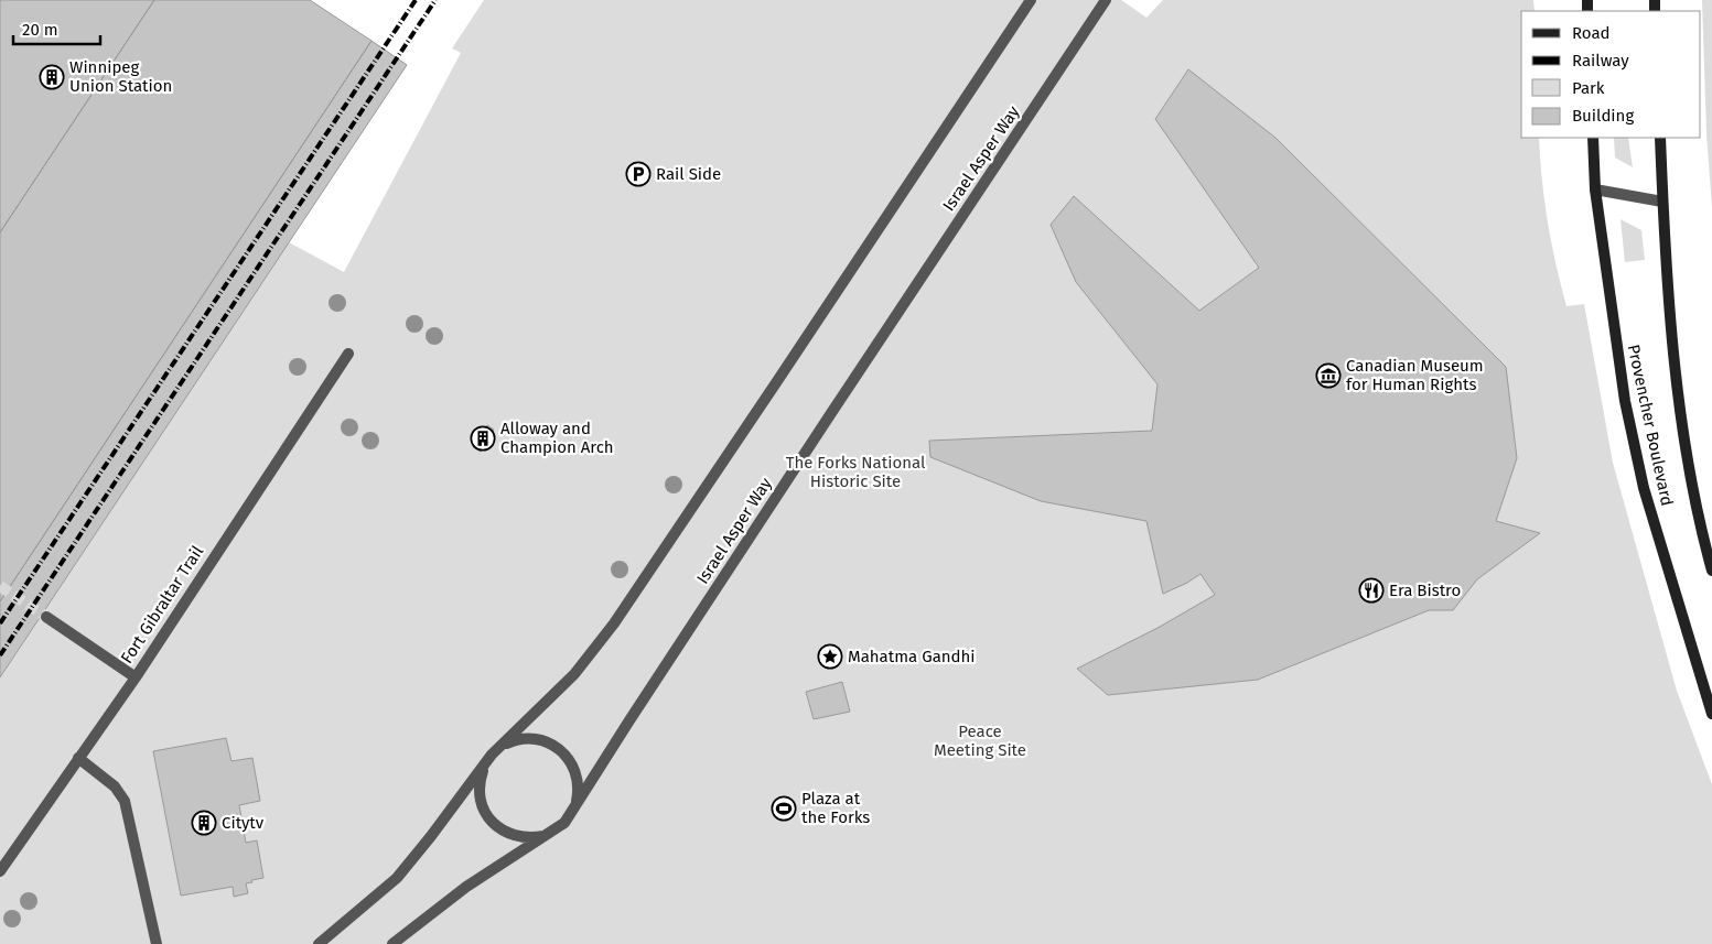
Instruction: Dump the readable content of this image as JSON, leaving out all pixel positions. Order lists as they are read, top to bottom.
{
  "streets": {
    "main road": ["Provencher Boulevard"],
    "street": ["Israel Asper Way", "Fort Gibraltar Trail"]
  },
  "parks": ["The Forks National Historic Site", "Peace Meeting Site"],
  "places": {
    "building": ["Winnipeg Union Station", "Alloway and Champion Arch", "Citytv"],
    "parking": ["Rail Side"],
    "museum": ["Canadian Museum for Human Rights"],
    "restaurant": ["Era Bistro"],
    "place": ["Mahatma Gandhi"],
    "sports": ["Plaza at the Forks"]
  },
  "legend": [
    "Road",
    "Railway",
    "Park",
    "Building"
  ],
  "scale_bar": "20 m"
}
